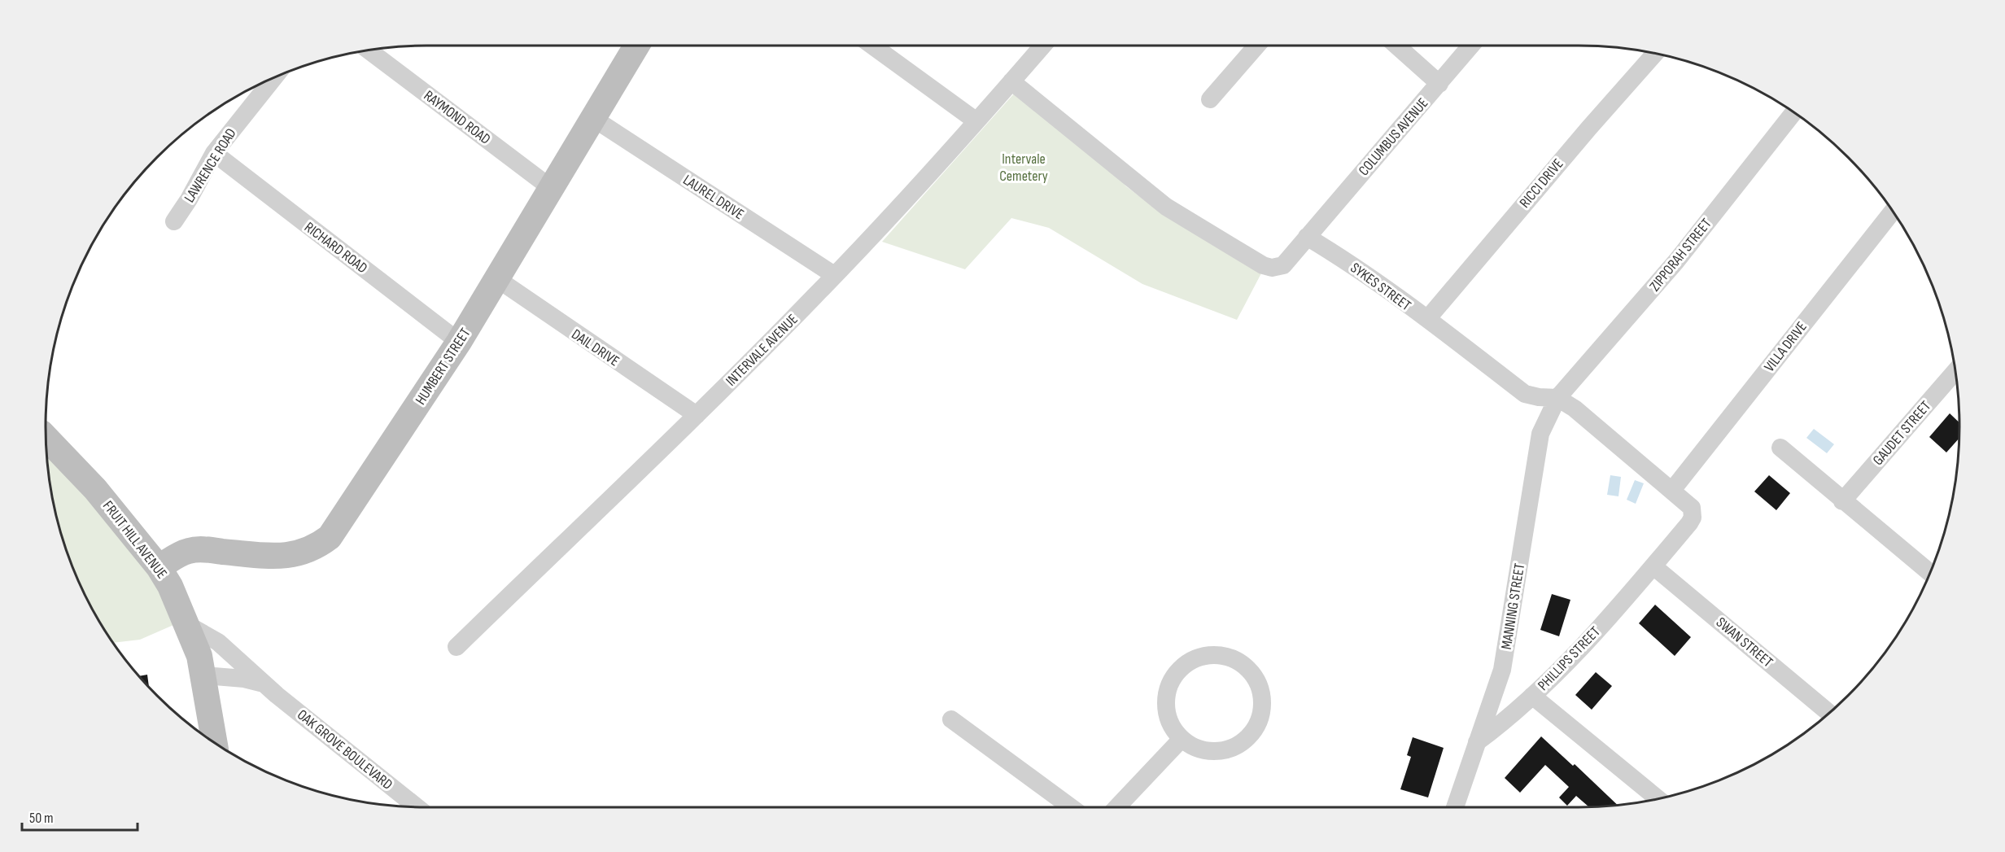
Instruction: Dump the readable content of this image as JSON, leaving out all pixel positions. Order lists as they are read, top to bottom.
{
  "streets": {
    "street": [
      "RAYMOND ROAD",
      "COLUMBUS AVENUE",
      "LAWRENCE ROAD",
      "RICCI DRIVE",
      "LAUREL DRIVE",
      "RICHARD ROAD",
      "ZIPPORAH STREET",
      "SYKES STREET",
      "VILLA DRIVE",
      "DAIL DRIVE",
      "INTERVALE AVENUE",
      "HUMBERT STREET",
      "GAUDET STREET",
      "FRUIT HILL AVENUE",
      "MANNING STREET",
      "SWAN STREET",
      "PHILLIPS STREET",
      "OAK GROVE BOULEVARD"
    ]
  },
  "crossings": [
    ["RAYMOND ROAD", "HUMBERT STREET"],
    ["COLUMBUS AVENUE", "SYKES STREET"],
    ["LAWRENCE ROAD", "RICHARD ROAD"],
    ["RICCI DRIVE", "SYKES STREET"],
    ["LAUREL DRIVE", "INTERVALE AVENUE"],
    ["LAUREL DRIVE", "HUMBERT STREET"],
    ["RICHARD ROAD", "HUMBERT STREET"],
    ["ZIPPORAH STREET", "SYKES STREET"],
    ["ZIPPORAH STREET", "MANNING STREET"],
    ["SYKES STREET", "VILLA DRIVE"],
    ["SYKES STREET", "MANNING STREET"],
    ["SYKES STREET", "SWAN STREET"],
    ["SYKES STREET", "PHILLIPS STREET"],
    ["DAIL DRIVE", "INTERVALE AVENUE"],
    ["DAIL DRIVE", "HUMBERT STREET"],
    ["HUMBERT STREET", "FRUIT HILL AVENUE"],
    ["FRUIT HILL AVENUE", "OAK GROVE BOULEVARD"],
    ["MANNING STREET", "PHILLIPS STREET"],
    ["SWAN STREET", "PHILLIPS STREET"]
  ],
  "parks": ["Intervale Cemetery"],
  "scale_bar": "50 m"
}
